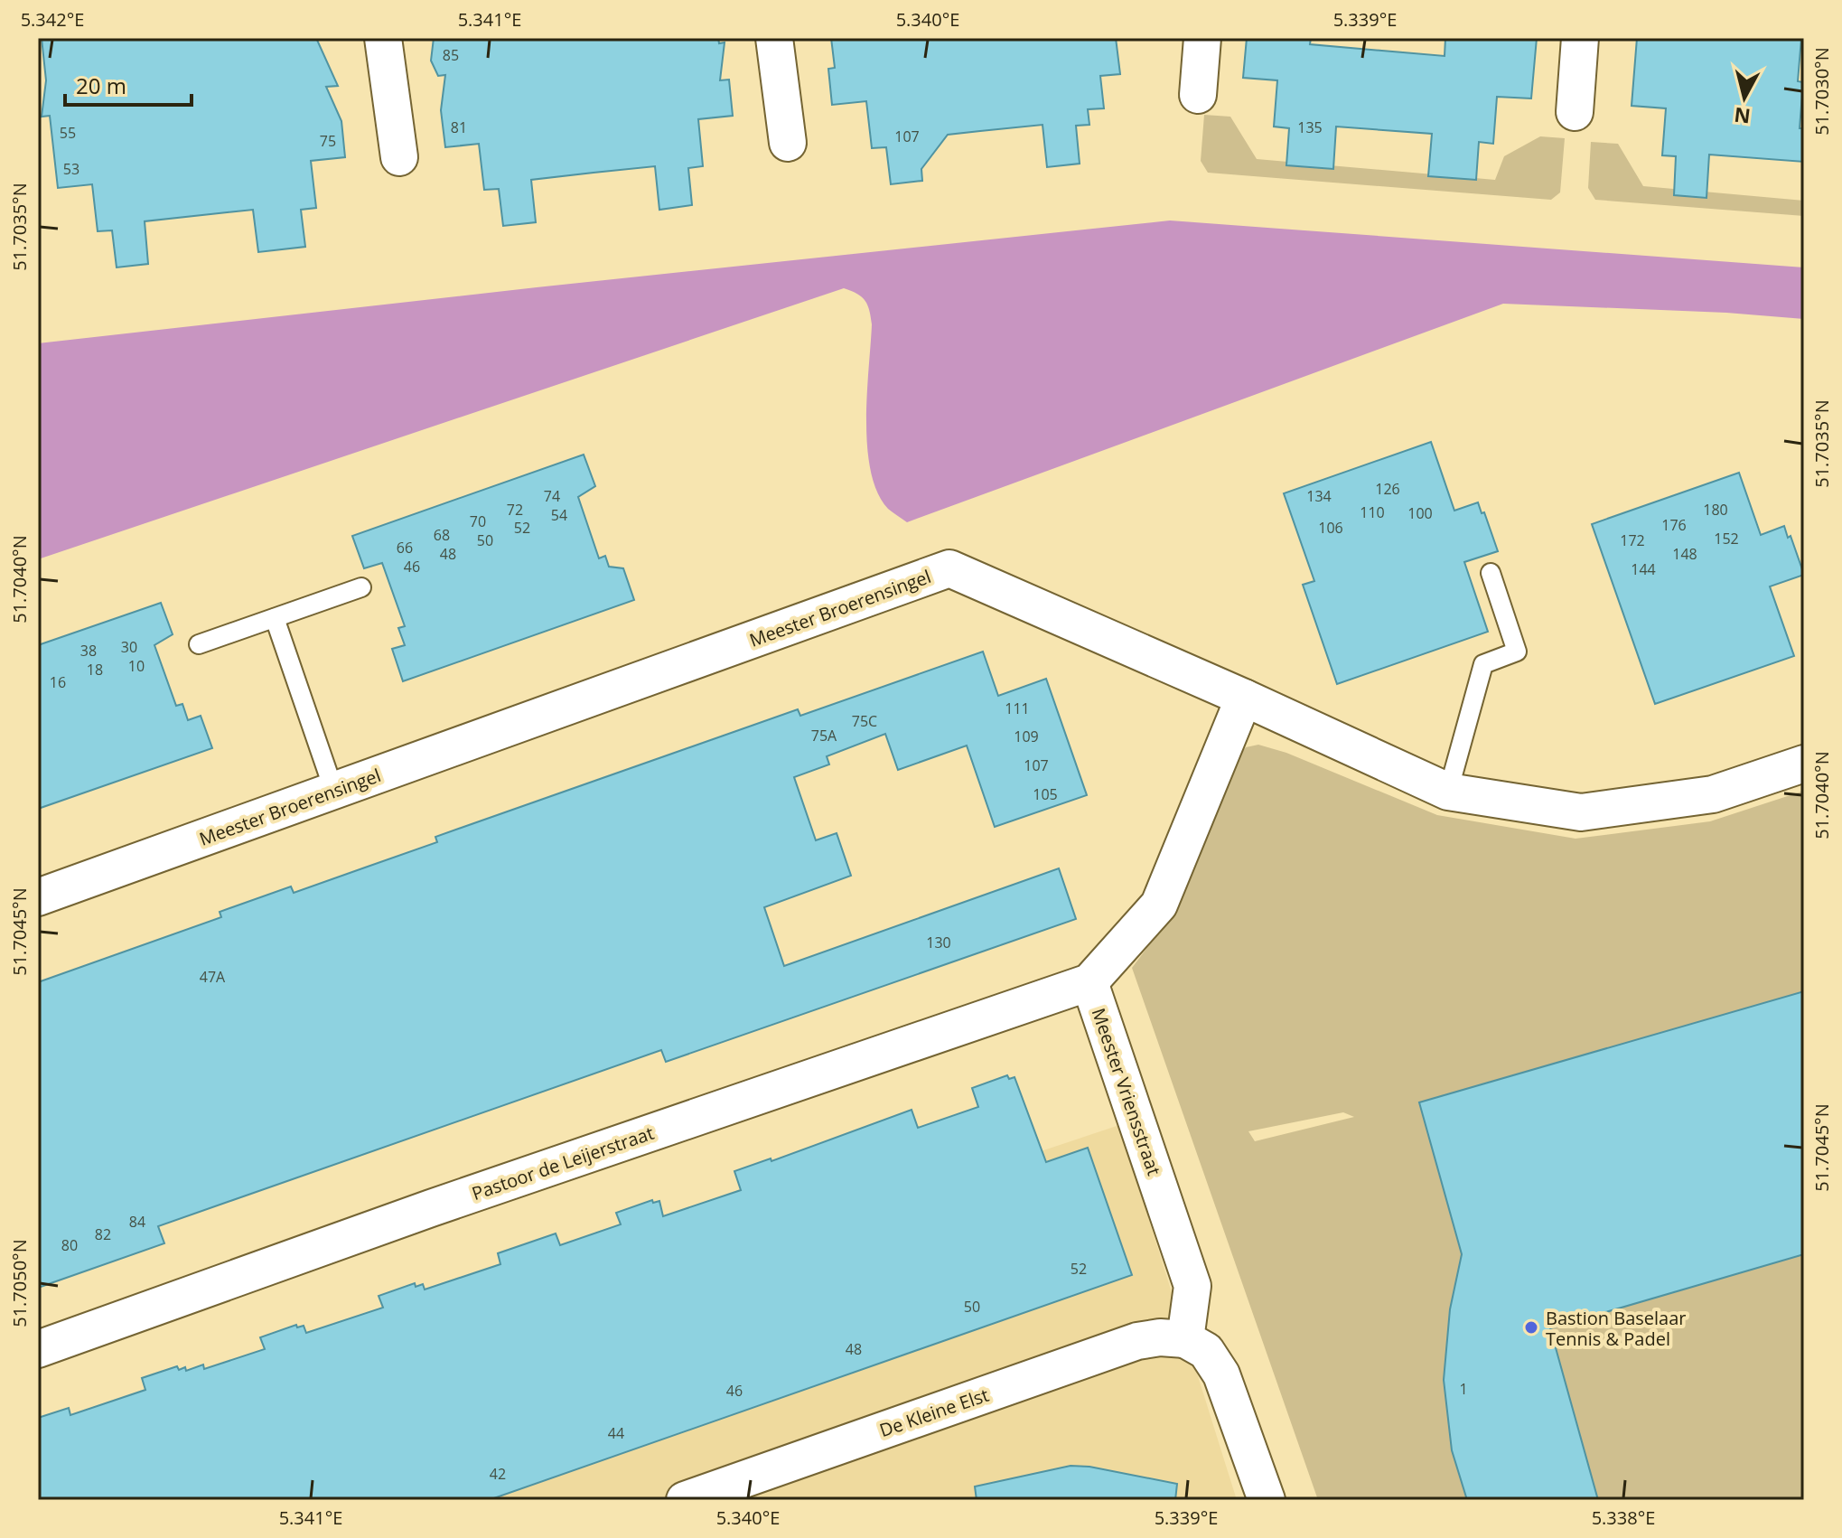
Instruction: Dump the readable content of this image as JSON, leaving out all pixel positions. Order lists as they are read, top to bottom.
{
  "streets": {
    "street": [
      "Meester Broerensingel",
      "Meester Vriensstraat",
      "Pastoor de Leijerstraat",
      "De Kleine Elst"
    ]
  },
  "crossings": [
    ["Meester Vriensstraat", "Pastoor de Leijerstraat"],
    ["Meester Vriensstraat", "De Kleine Elst"]
  ],
  "places": ["Bastion Baselaar Tennis & Padel"],
  "house_numbers": [
    "85",
    "81",
    "135",
    "55",
    "107",
    "75",
    "53",
    "126",
    "74",
    "134",
    "72",
    "180",
    "110",
    "100",
    "54",
    "70",
    "176",
    "52",
    "106",
    "68",
    "152",
    "50",
    "172",
    "66",
    "48",
    "148",
    "46",
    "144",
    "30",
    "38",
    "10",
    "18",
    "16",
    "111",
    "75C",
    "75A",
    "109",
    "107",
    "105",
    "130",
    "47A",
    "84",
    "82",
    "80",
    "52",
    "50",
    "48",
    "1",
    "46",
    "44",
    "42"
  ],
  "scale_bar": "20 m",
  "north": "bottom",
  "coordinates": [
    "5.342°E",
    "5.341°E",
    "5.340°E",
    "5.339°E",
    "51.7030°N",
    "51.7035°N",
    "51.7040°N",
    "51.7045°N",
    "51.7050°N",
    "5.338°E"
  ]
}
